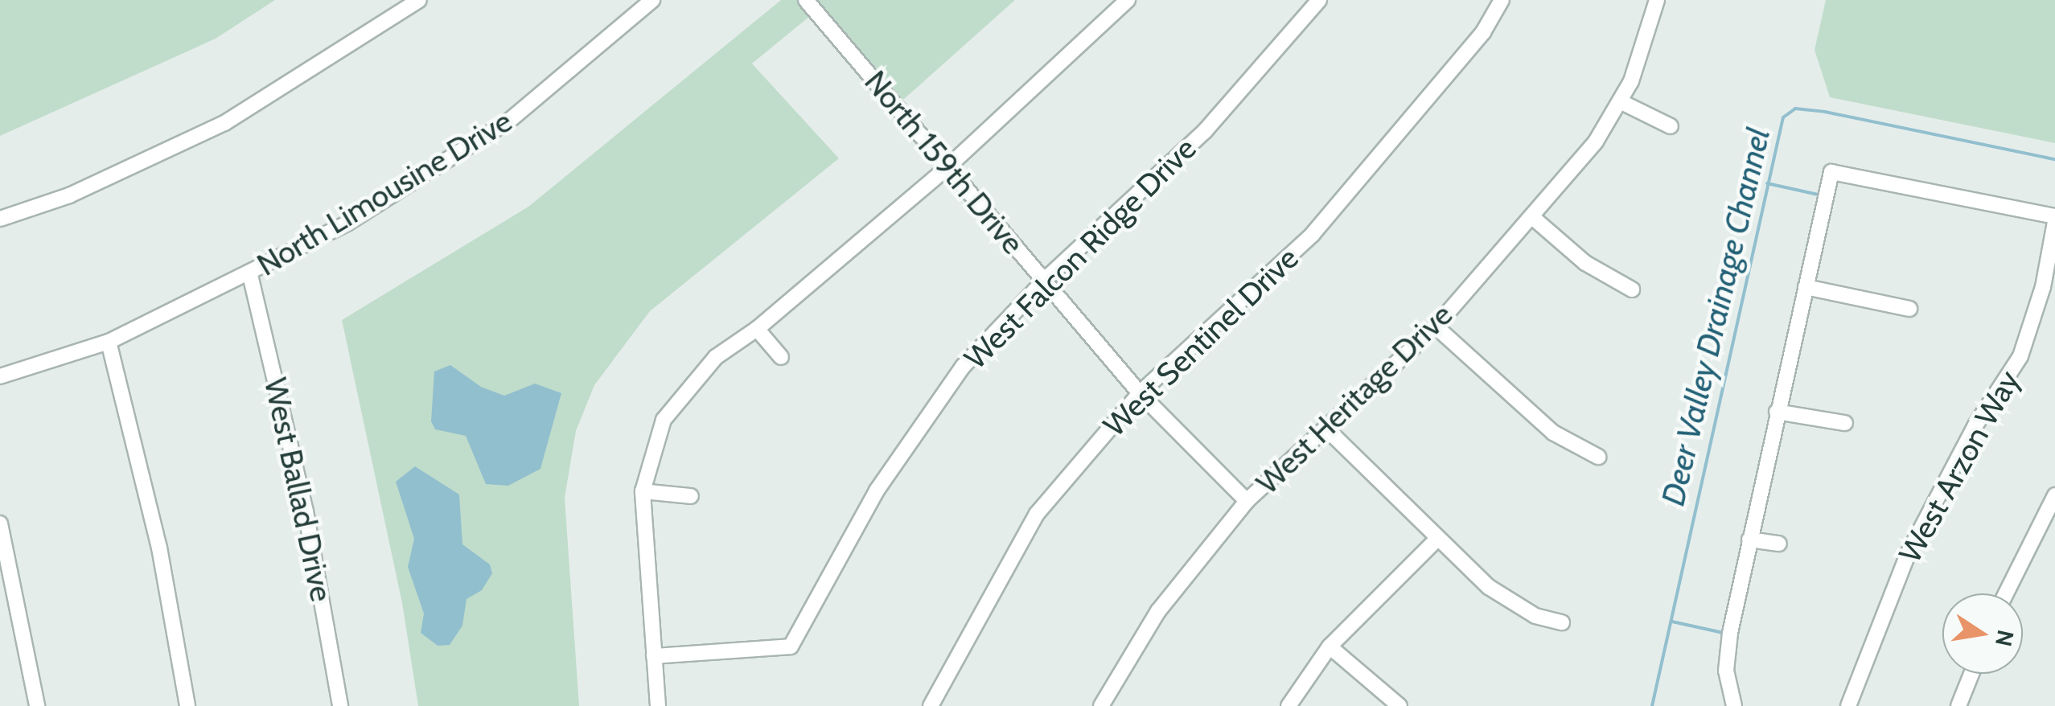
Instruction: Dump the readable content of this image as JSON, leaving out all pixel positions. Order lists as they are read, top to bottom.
{
  "streets": {
    "street": [
      "North 159th Drive",
      "North Limousine Drive",
      "West Falcon Ridge Drive",
      "West Sentinel Drive",
      "West Heritage Drive",
      "West Arzon Way",
      "West Ballad Drive"
    ]
  },
  "crossings": [
    ["North 159th Drive", "West Falcon Ridge Drive"],
    ["North 159th Drive", "West Sentinel Drive"],
    ["North 159th Drive", "West Heritage Drive"],
    ["North Limousine Drive", "West Ballad Drive"]
  ],
  "water": ["Deer Valley Drainage Channel"],
  "north": "right"
}
